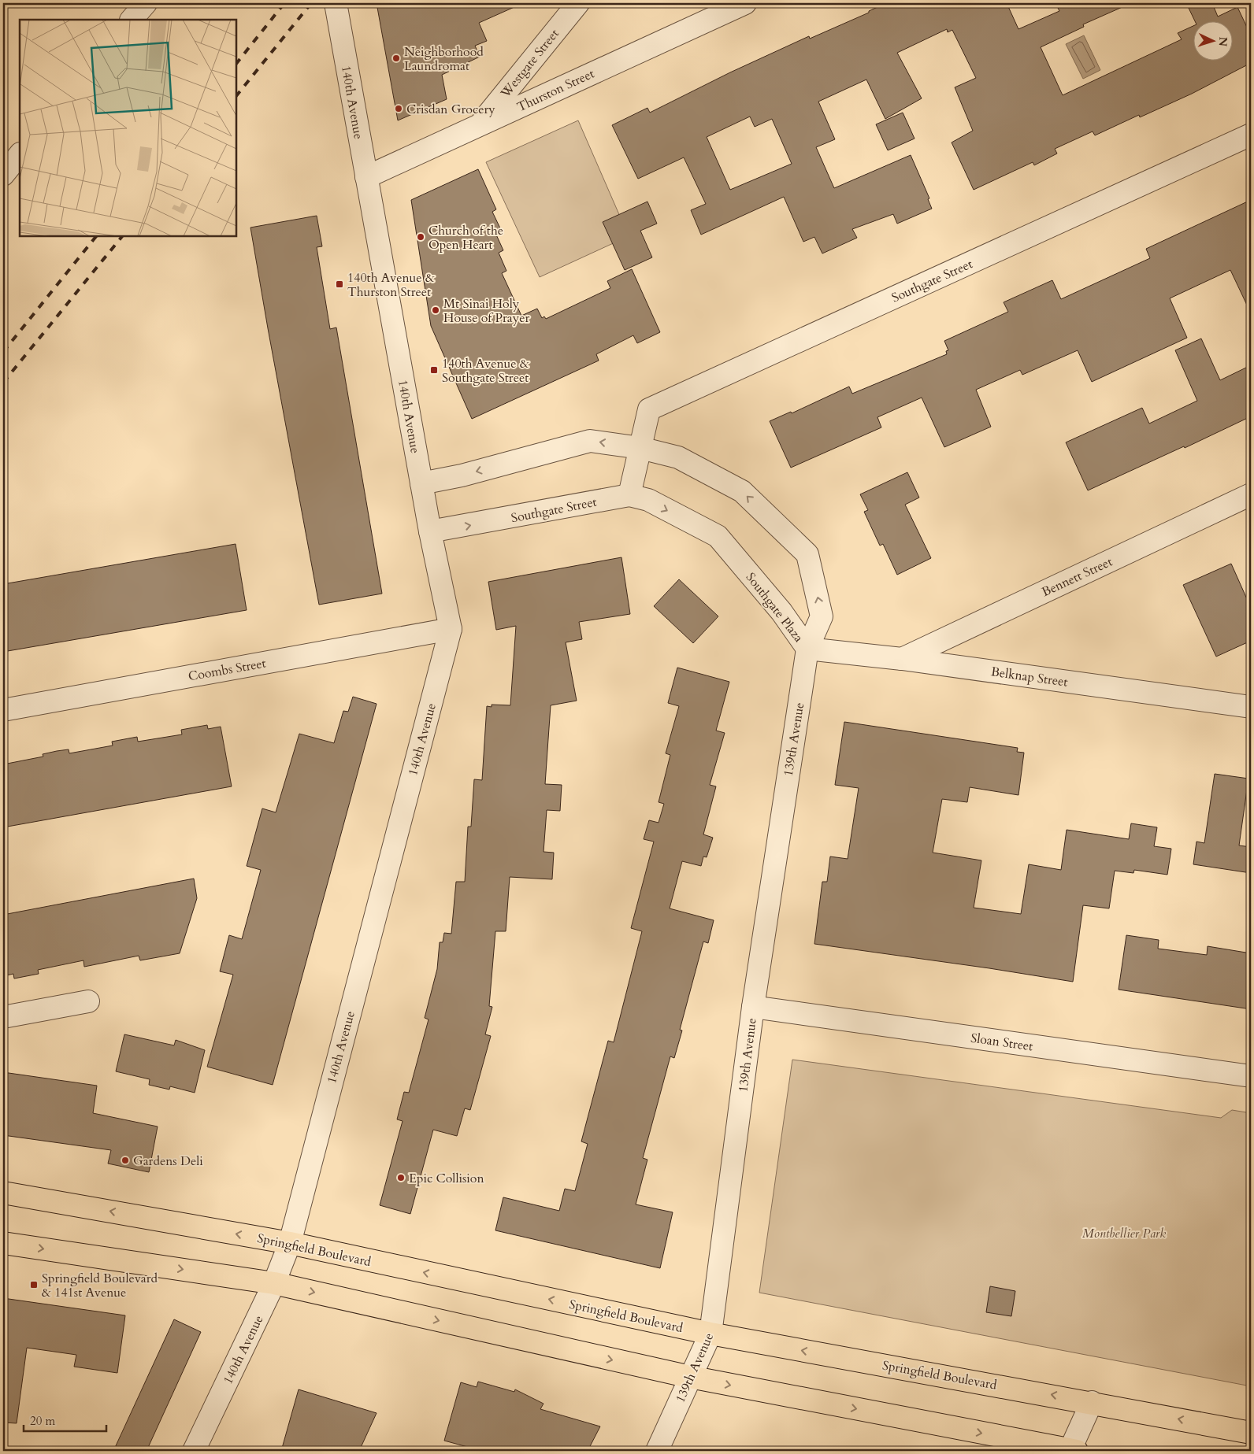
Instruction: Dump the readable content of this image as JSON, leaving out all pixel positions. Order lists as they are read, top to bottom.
{
  "streets": {
    "main road": ["Springfield Boulevard"],
    "street": [
      "Westgate Street",
      "Thurston Street",
      "140th Avenue",
      "Southgate Street",
      "Bennett Street",
      "Southgate Plaza",
      "Coombs Street",
      "Belknap Street",
      "139th Avenue",
      "Sloan Street"
    ]
  },
  "crossings": [
    ["Westgate Street", "Thurston Street"],
    ["Thurston Street", "140th Avenue"],
    ["140th Avenue", "Southgate Street"],
    ["140th Avenue", "Coombs Street"],
    ["140th Avenue", "Springfield Boulevard"],
    ["Southgate Street", "Southgate Plaza"],
    ["Bennett Street", "Belknap Street"],
    ["Southgate Plaza", "Belknap Street"],
    ["Southgate Plaza", "139th Avenue"],
    ["Belknap Street", "139th Avenue"],
    ["139th Avenue", "Sloan Street"],
    ["139th Avenue", "Springfield Boulevard"]
  ],
  "parks": ["Montbellier Park"],
  "places": {
    "other": [
      "Neighborhood Laundromat",
      "Crisdan Grocery",
      "Church of the Open Heart",
      "Mt Sinai Holy House of Prayer",
      "Gardens Deli",
      "Epic Collision"
    ],
    "transit": ["140th Avenue & Thurston Street", "140th Avenue & Southgate Street", "Springfield Boulevard & 141st Avenue"]
  },
  "scale_bar": "20 m",
  "north": "right"
}
